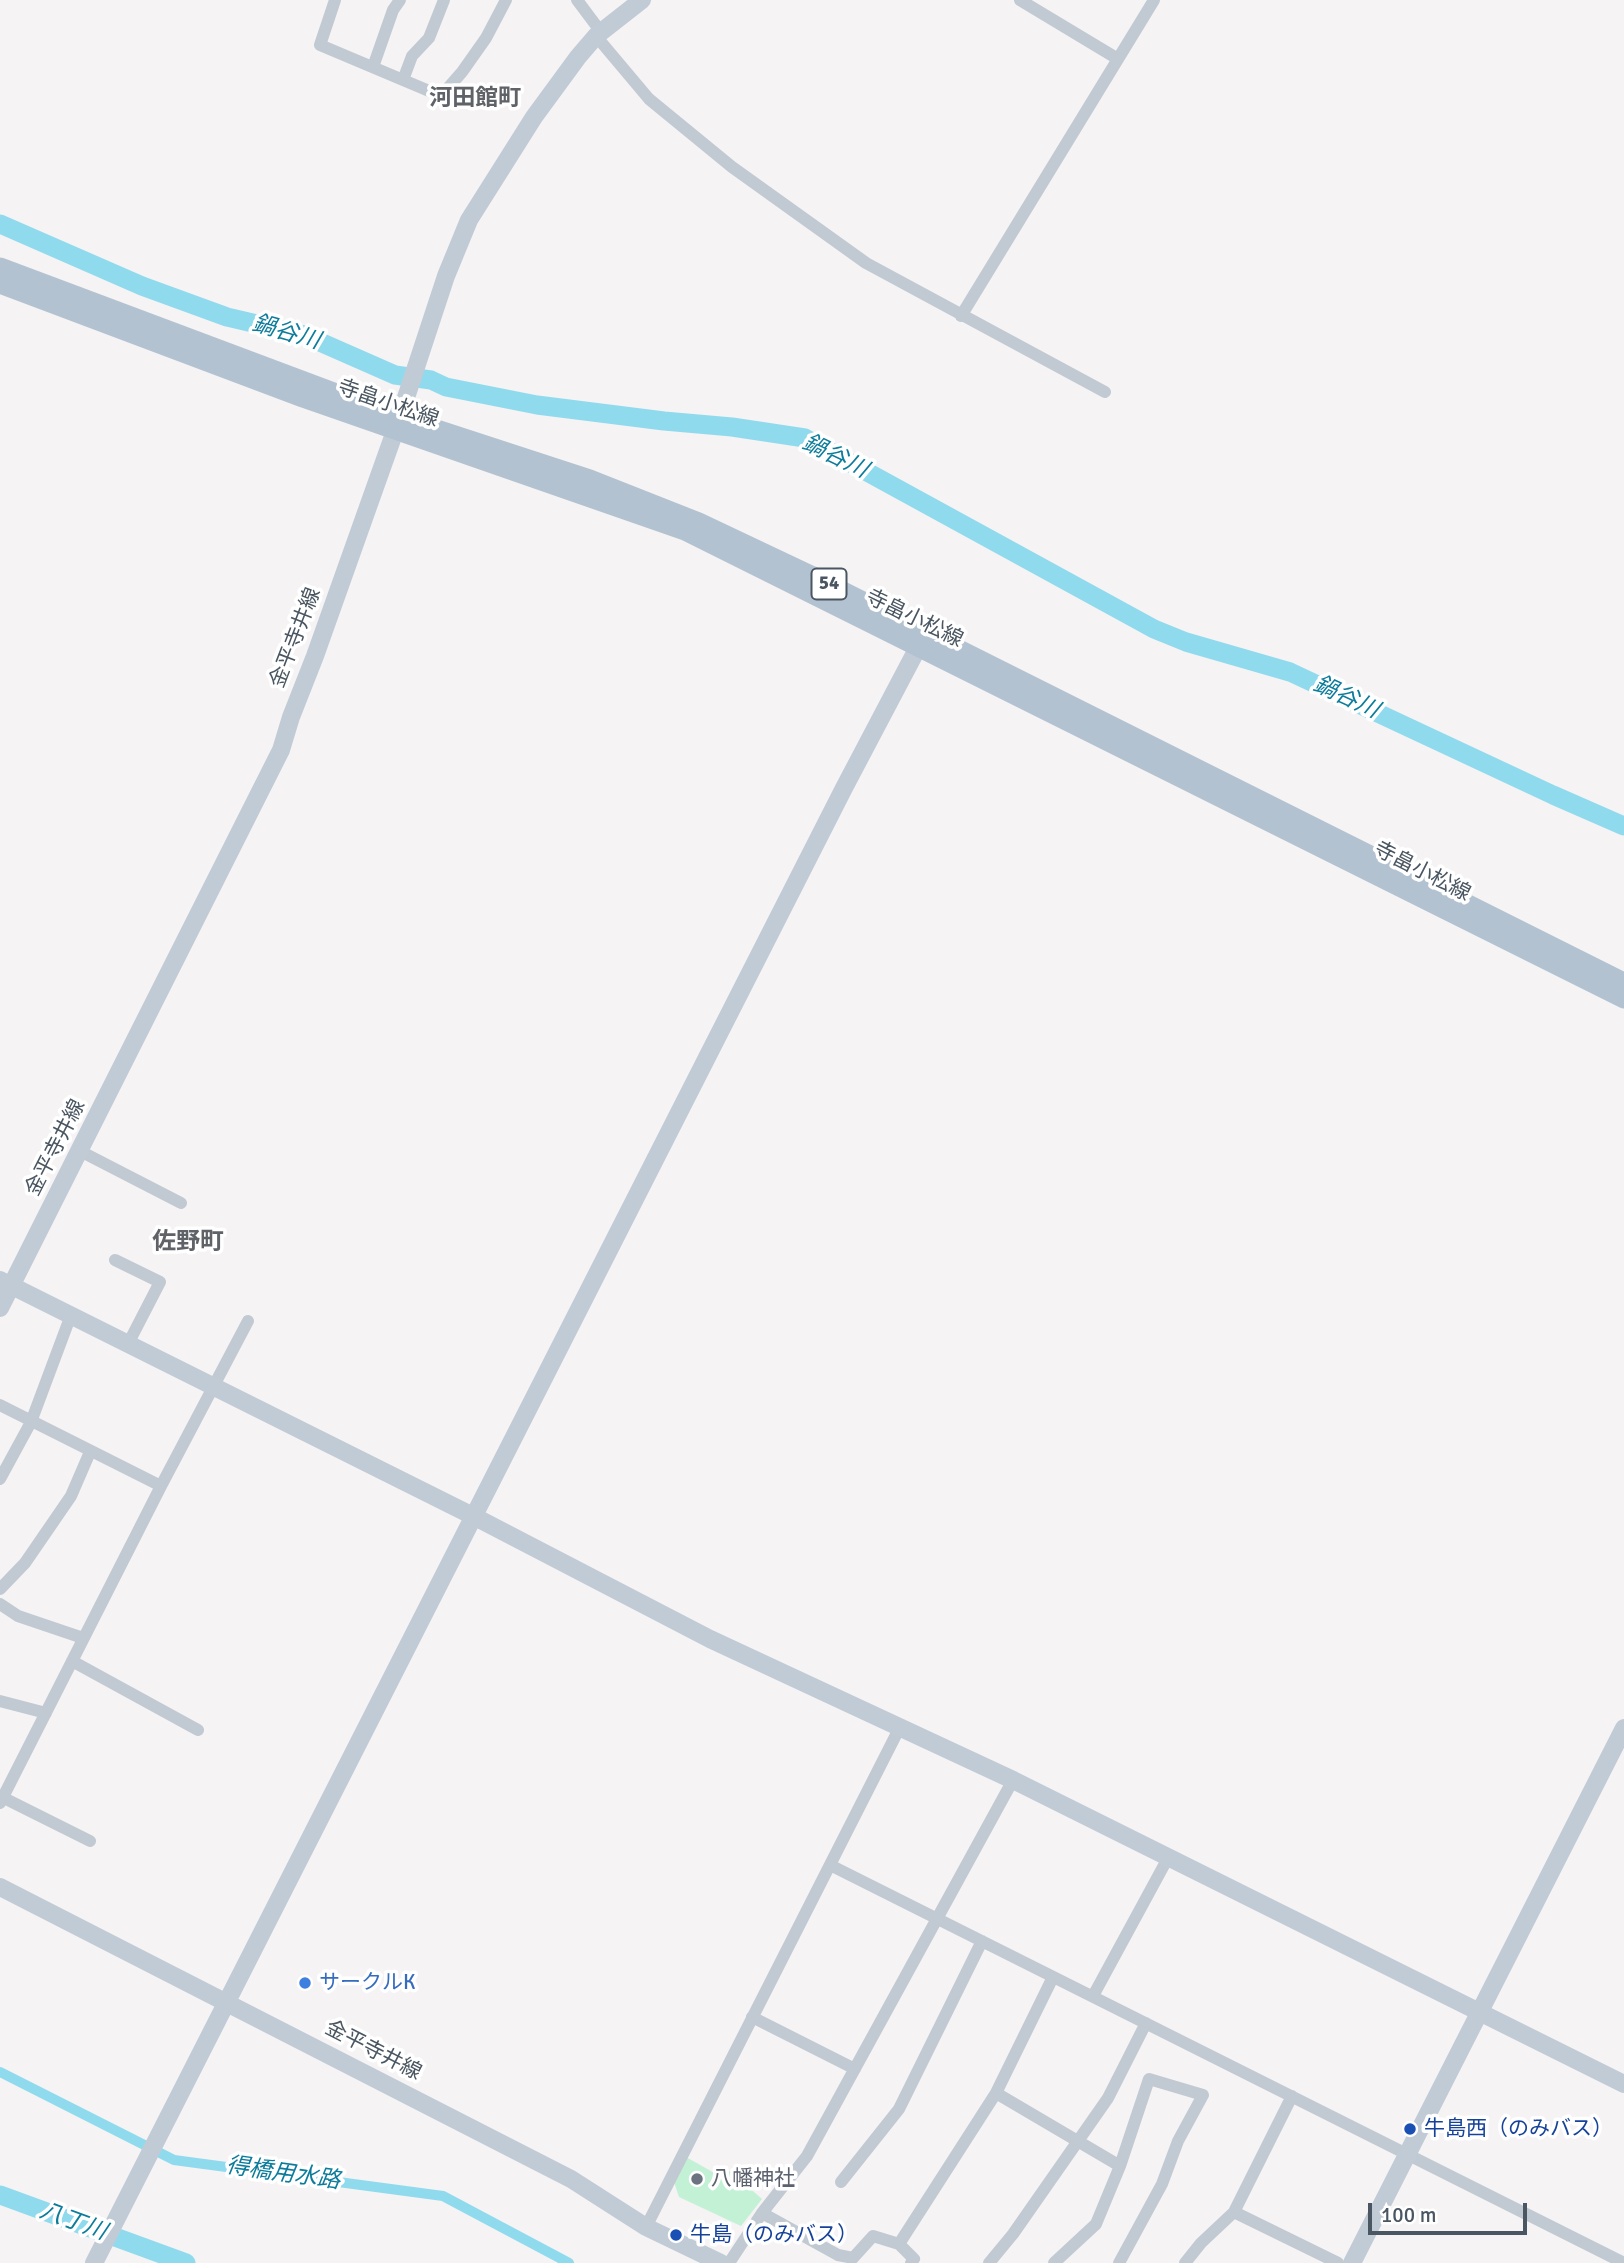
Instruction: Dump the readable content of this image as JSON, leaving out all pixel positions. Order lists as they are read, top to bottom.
{
  "streets": {
    "main road": ["寺畠小松線", "54"],
    "street": ["金平寺井線"]
  },
  "crossings": [
    ["寺畠小松線", "金平寺井線"]
  ],
  "districts": ["河田館町", "佐野町"],
  "water": ["鍋谷川", "得橋用水路", "八丁川"],
  "places": [
    "サークルK",
    "牛島西（のみバス）",
    "八幡神社",
    "牛島（のみバス）"
  ],
  "scale_bar": "100 m"
}
